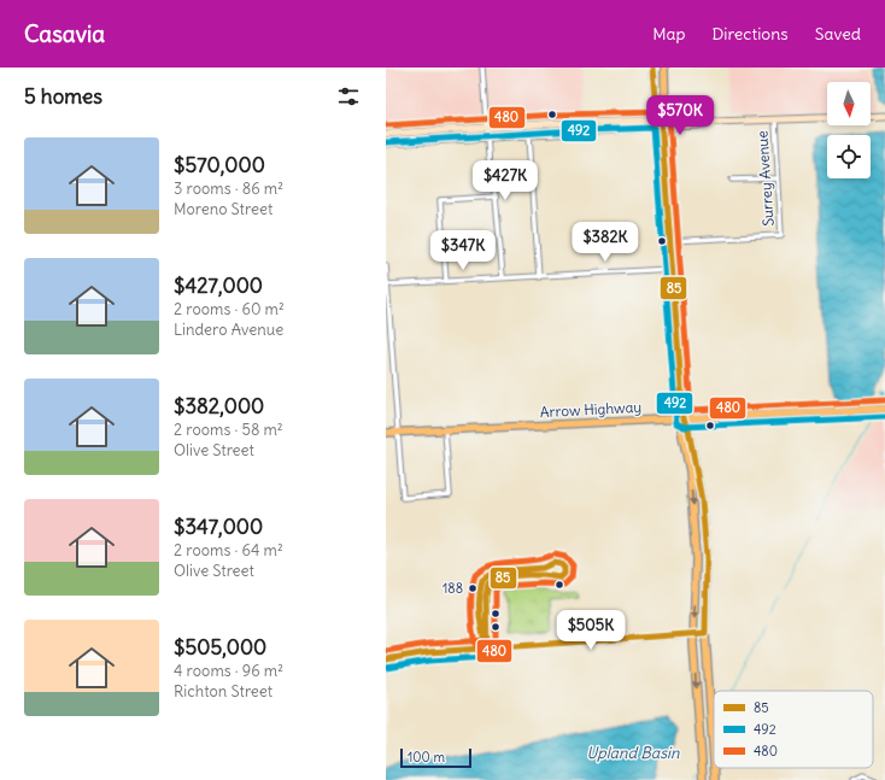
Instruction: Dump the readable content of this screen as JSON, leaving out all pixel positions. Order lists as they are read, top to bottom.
{
  "streets": {
    "main road": ["Arrow Highway"],
    "street": ["Surrey Avenue"]
  },
  "water": ["Upland Basin"],
  "places": ["188"],
  "lines": ["transit line 85", "transit line 480", "transit line 492"],
  "legend": ["85", "492", "480"],
  "scale_bar": "100 m",
  "north": "bottom",
  "page": {
    "header": "Casavia",
    "nav": ["Map", "Directions", "Saved"],
    "heading": "5 homes",
    "price": [
      "$570K",
      "$427K",
      "$382K",
      "$347K",
      "$505K"
    ],
    "list": [
      {
        "name": "$570,000",
        "note": "3 rooms · 86 m² · Moreno Street"
      },
      {
        "name": "$427,000",
        "note": "2 rooms · 60 m² · Lindero Avenue"
      },
      {
        "name": "$382,000",
        "note": "2 rooms · 58 m² · Olive Street"
      },
      {
        "name": "$347,000",
        "note": "2 rooms · 64 m² · Olive Street"
      },
      {
        "name": "$505,000",
        "note": "4 rooms · 96 m² · Richton Street"
      }
    ],
    "scale": "100 m"
  }
}
